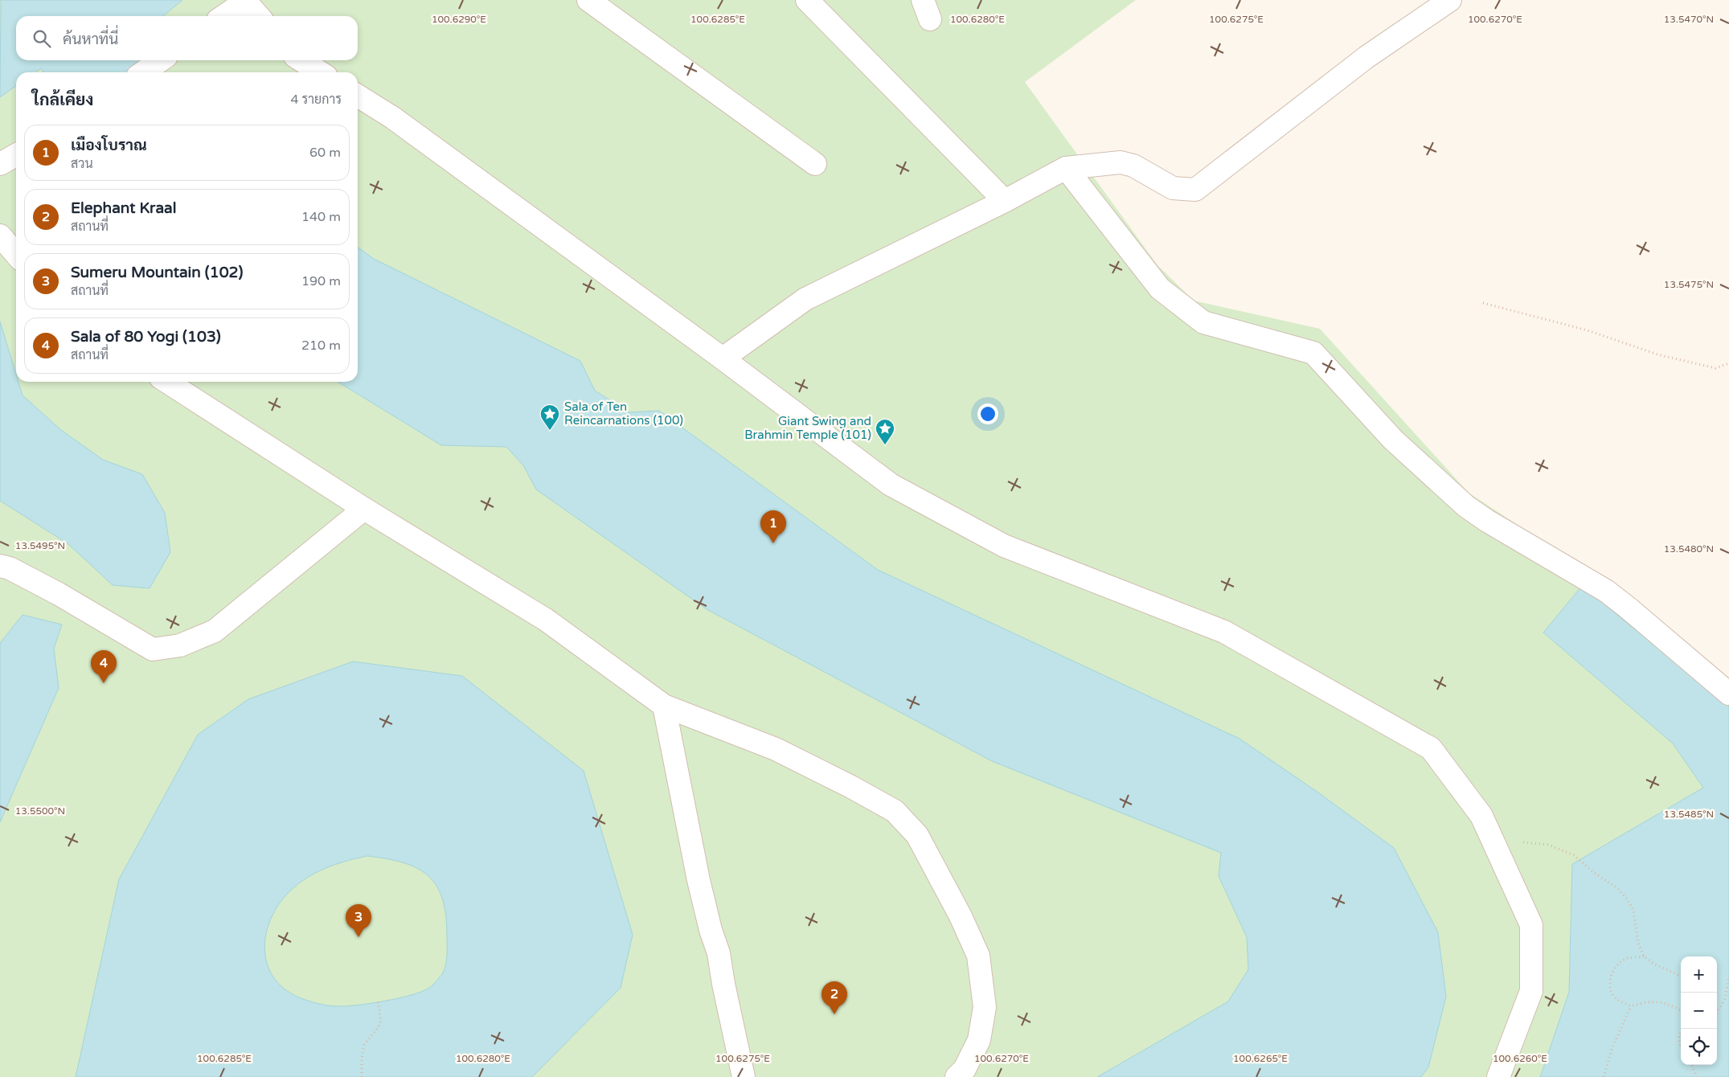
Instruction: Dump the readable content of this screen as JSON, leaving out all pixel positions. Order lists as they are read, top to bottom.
{
  "places": {
    "place": ["Sala of Ten Reincarnations (100)", "Giant Swing and Brahmin Temple (101)"]
  },
  "page": {
    "search": "ค้นหาที่นี่",
    "heading": ["ใกล้เคียง", "4 รายการ"],
    "list": [
      {
        "mark": "1",
        "name": "เมืองโบราณ",
        "note": "สวน",
        "value": "60 m"
      },
      {
        "mark": "2",
        "name": "Elephant Kraal",
        "note": "สถานที่",
        "value": "140 m"
      },
      {
        "mark": "3",
        "name": "Sumeru Mountain (102)",
        "note": "สถานที่",
        "value": "190 m"
      },
      {
        "mark": "4",
        "name": "Sala of 80 Yogi (103)",
        "note": "สถานที่",
        "value": "210 m"
      }
    ],
    "pins": [
      "1",
      "4",
      "3",
      "2"
    ],
    "map_buttons": ["+", "−"]
  },
  "coordinates": [
    "100.6290°E",
    "100.6285°E",
    "100.6280°E",
    "100.6275°E",
    "100.6270°E",
    "13.5470°N",
    "13.5475°N",
    "13.5495°N",
    "13.5480°N",
    "13.5500°N",
    "13.5485°N",
    "100.6265°E",
    "100.6260°E"
  ]
}
